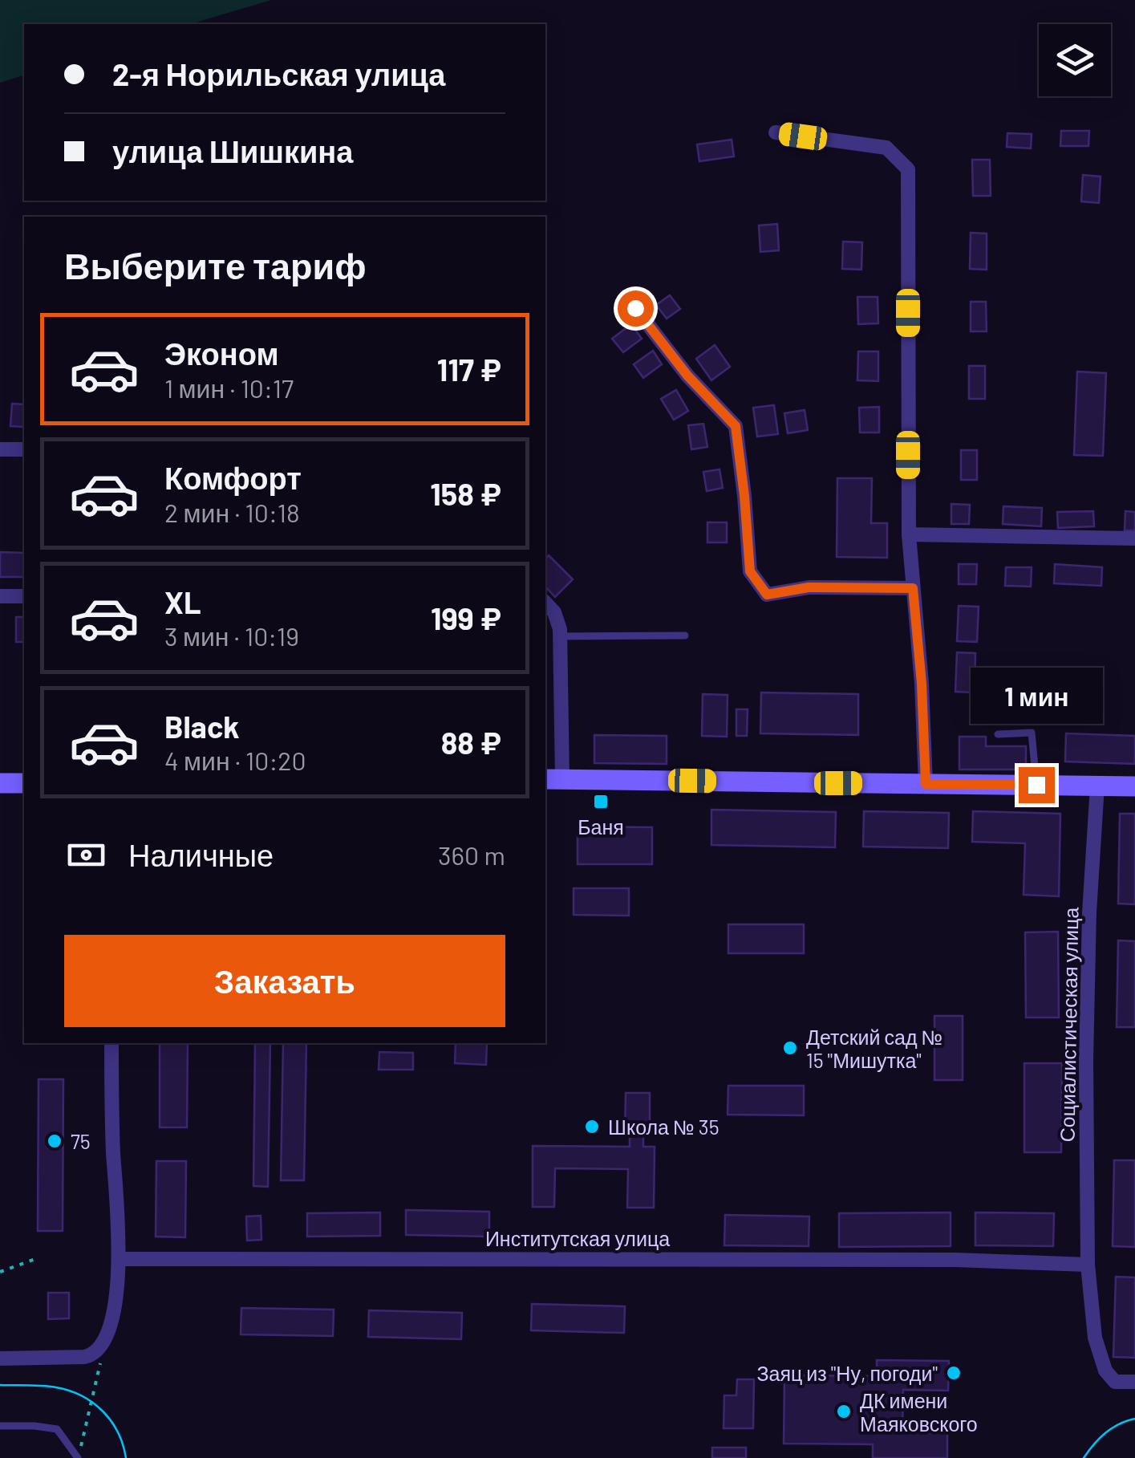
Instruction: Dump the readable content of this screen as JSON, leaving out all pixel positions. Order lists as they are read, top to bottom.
{
  "streets": {
    "street": ["Социалистическая улица", "Институтская улица"]
  },
  "crossings": [
    ["Социалистическая улица", "Институтская улица"]
  ],
  "places": {
    "transit": ["Баня"],
    "other": [
      "Детский сад № 15 \"Мишутка\"",
      "Школа № 35",
      "75",
      "Заяц из \"Ну, погоди\"",
      "ДК имени Маяковского"
    ]
  },
  "page": {
    "banner": ["2-я Норильская улица", "улица Шишкина"],
    "heading": "Выберите тариф",
    "list": [
      {
        "name": "Эконом",
        "note": "1 мин · 10:17",
        "value": "117 ₽"
      },
      {
        "name": "Комфорт",
        "note": "2 мин · 10:18",
        "value": "158 ₽"
      },
      {
        "name": "XL",
        "note": "3 мин · 10:19",
        "value": "199 ₽"
      },
      {
        "name": "Black",
        "note": "4 мин · 10:20",
        "value": "88 ₽"
      }
    ],
    "bubble": "1 мин",
    "pay": ["Наличные", "360 m"],
    "buttons": "Заказать"
  }
}
